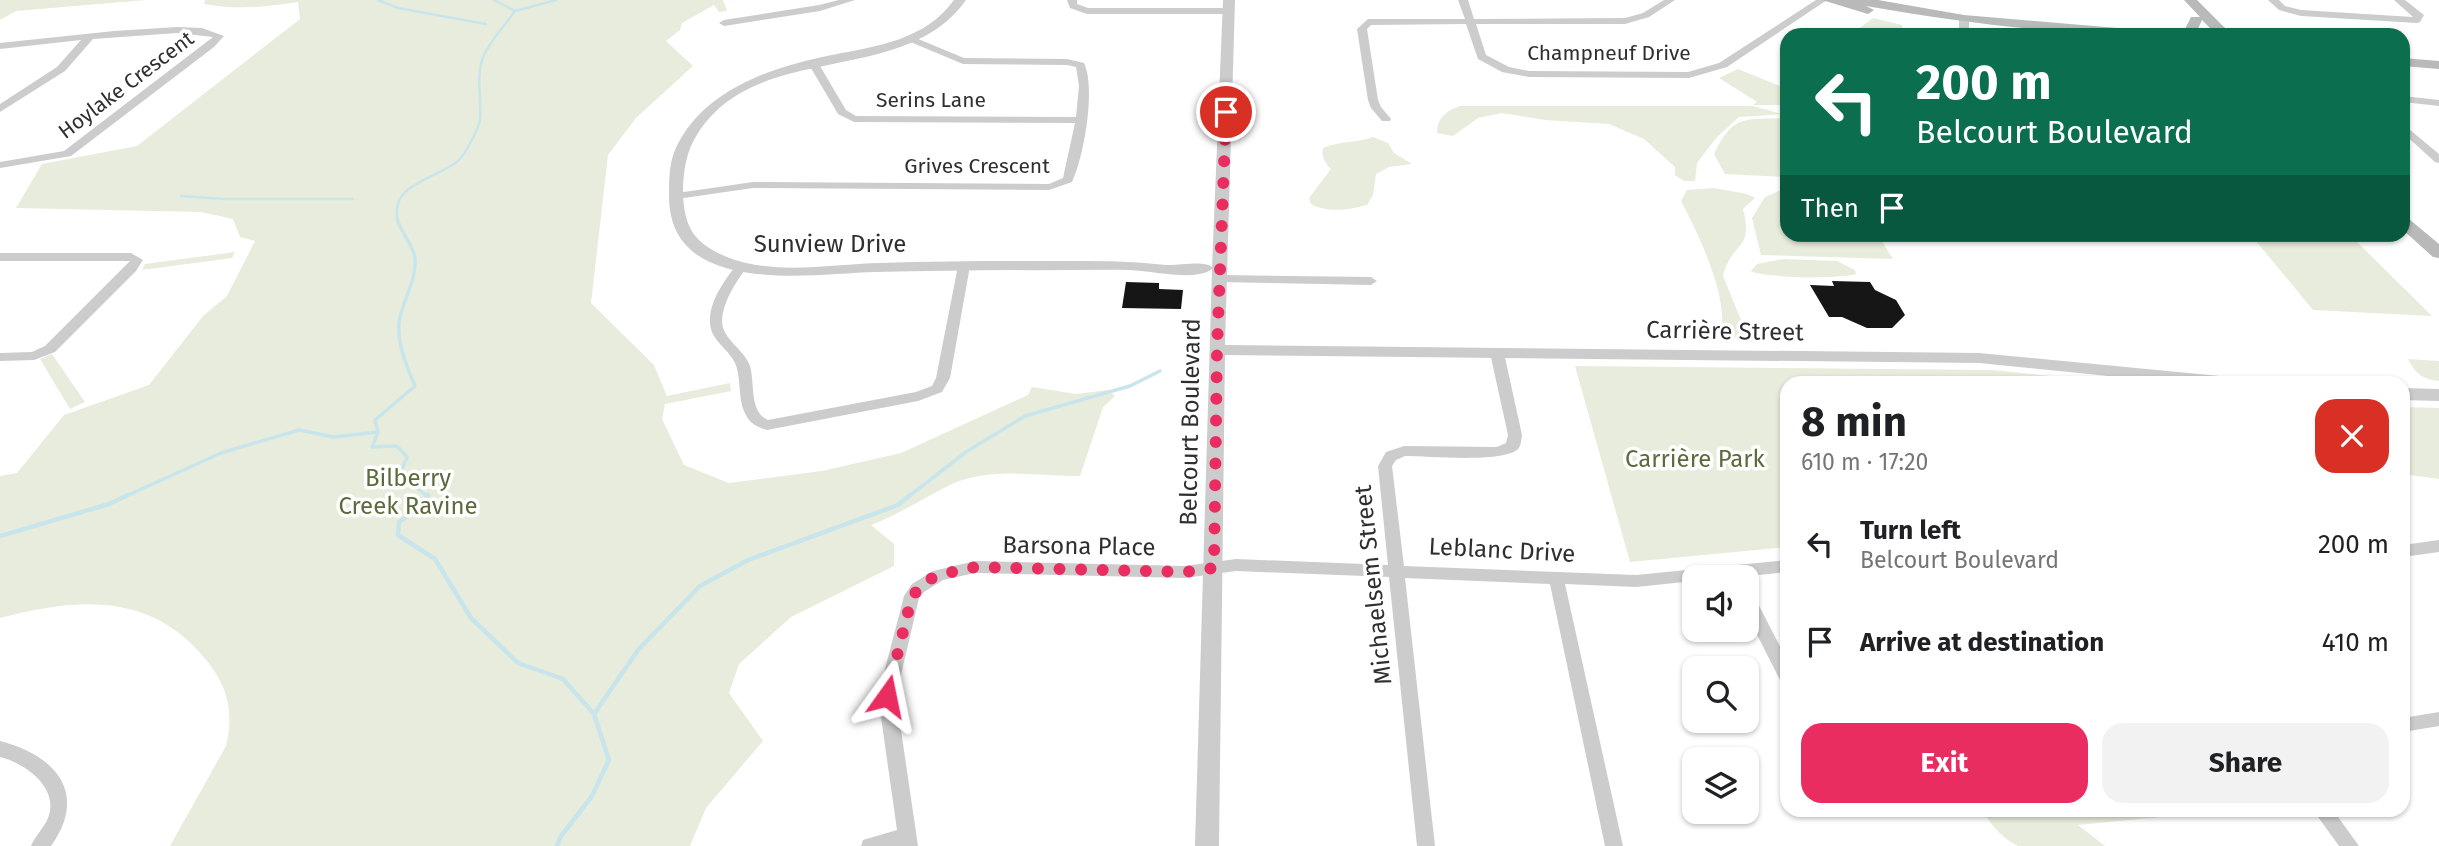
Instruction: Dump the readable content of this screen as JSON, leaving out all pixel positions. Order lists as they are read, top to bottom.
{
  "streets": {
    "street": [
      "Champneuf Drive",
      "Hoylake Crescent",
      "Serins Lane",
      "Grives Crescent",
      "Sunview Drive",
      "Carrière Street",
      "Belcourt Boulevard",
      "Barsona Place",
      "Leblanc Drive",
      "Michaelsem Street"
    ]
  },
  "crossings": [
    ["Serins Lane", "Grives Crescent"],
    ["Serins Lane", "Sunview Drive"],
    ["Grives Crescent", "Sunview Drive"],
    ["Sunview Drive", "Belcourt Boulevard"],
    ["Carrière Street", "Belcourt Boulevard"],
    ["Carrière Street", "Michaelsem Street"],
    ["Belcourt Boulevard", "Barsona Place"],
    ["Belcourt Boulevard", "Leblanc Drive"],
    ["Barsona Place", "Leblanc Drive"],
    ["Leblanc Drive", "Michaelsem Street"]
  ],
  "parks": ["Carrière Park", "Bilberry Creek Ravine"],
  "page": {
    "turn": ["200 m", "Belcourt Boulevard"],
    "then": "Then",
    "heading": ["8 min", "610 m · 17:20"],
    "list": [
      {
        "name": "Turn left",
        "note": "Belcourt Boulevard",
        "value": "200 m"
      },
      {
        "name": "Arrive at destination",
        "value": "410 m"
      }
    ],
    "buttons": ["Exit", "Share"]
  }
}
